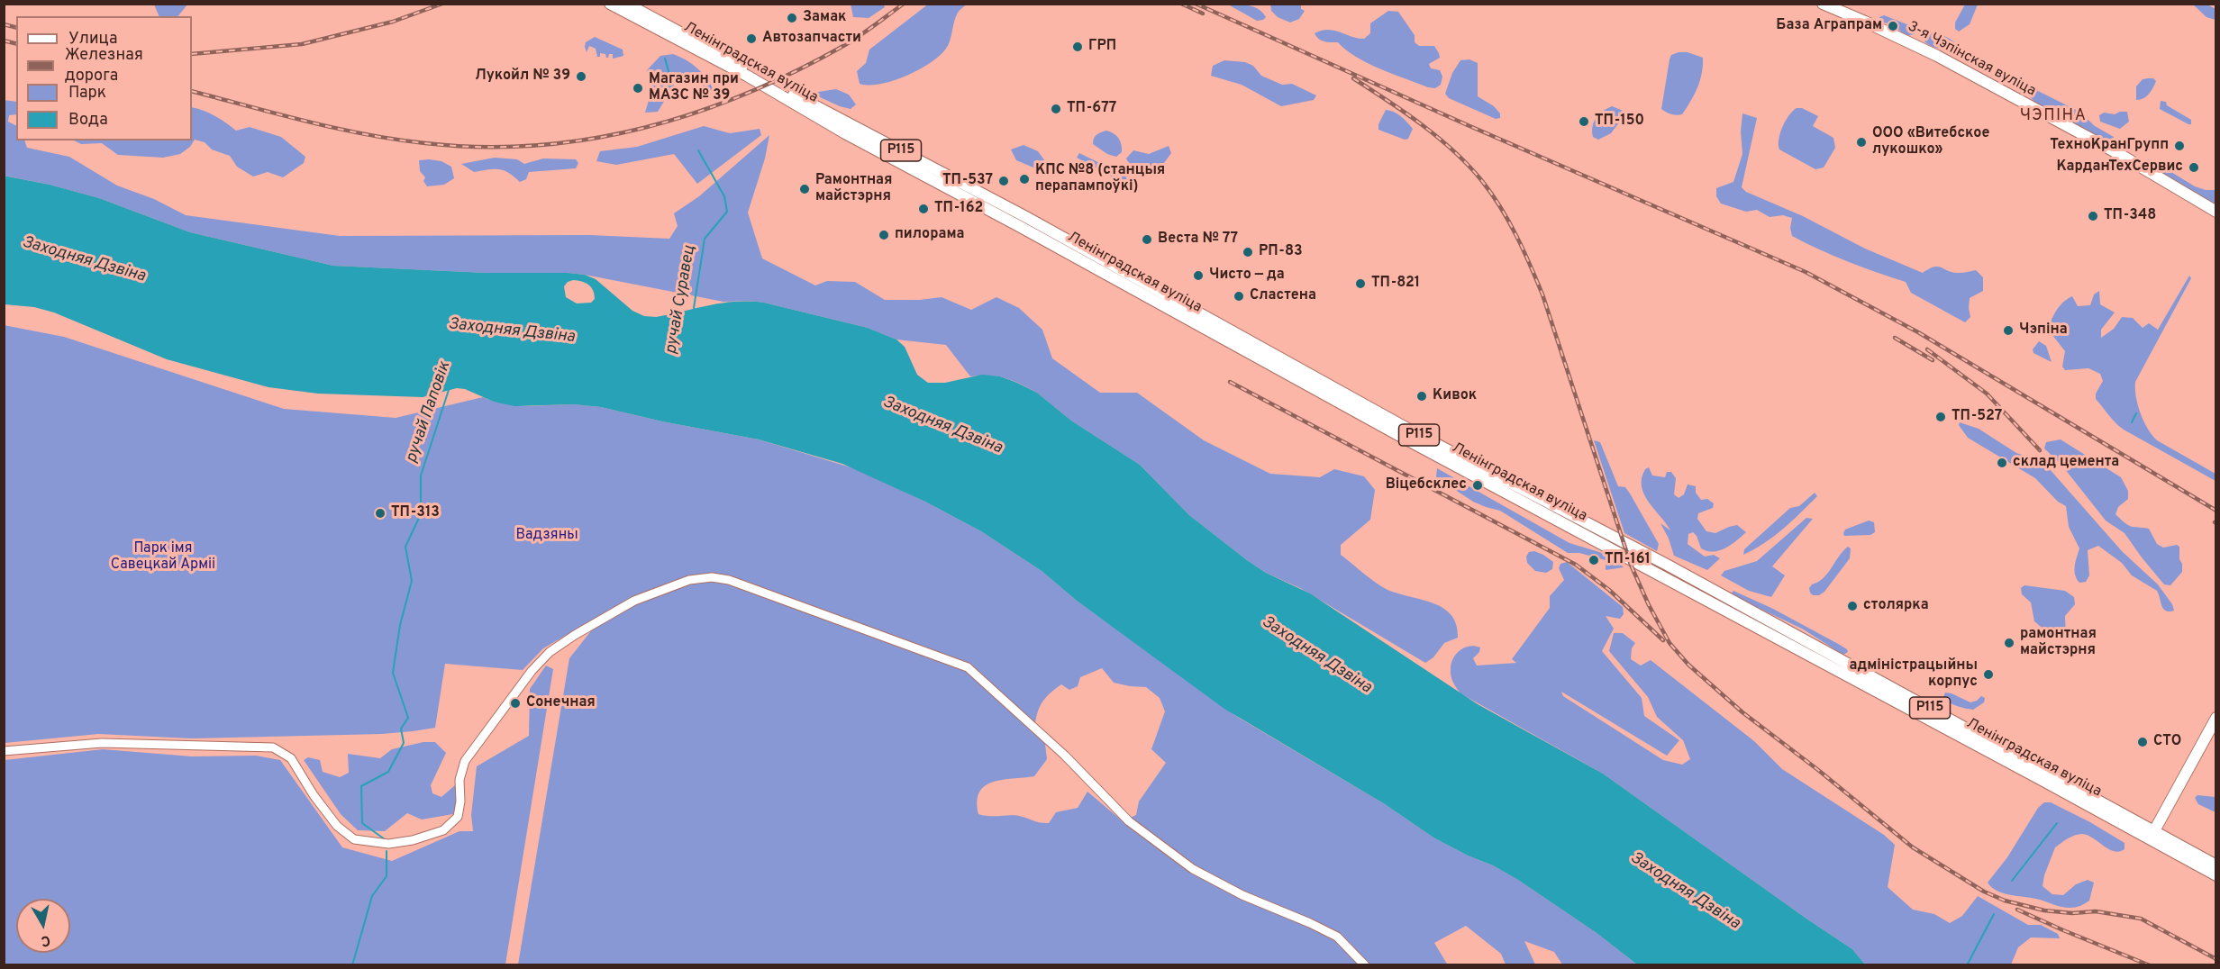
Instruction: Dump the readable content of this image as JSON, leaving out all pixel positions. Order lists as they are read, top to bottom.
{
  "streets": {
    "main road": ["3-я Чэпінская вуліца", "Ленінградская вуліца", "Р115"]
  },
  "districts": ["ЧЭПІНА"],
  "water": ["Заходняя Дзвіна", "ручай Суравец", "ручай Паповік"],
  "parks": ["Вадзяны", "Парк імя Савецкай Арміі"],
  "places": [
    "Замак",
    "База Аграпрам",
    "Автозапчасти",
    "ГРП",
    "Лукойл № 39",
    "Магазин при МАЗС № 39",
    "ТП-677",
    "ТП-150",
    "ООО «Витебское лукошко»",
    "ТехноКранГрупп",
    "КарданТехСервис",
    "КПС №8 (станцыя перапампоўкі)",
    "ТП-537",
    "Рамонтная майстэрня",
    "ТП-162",
    "ТП-348",
    "пилорама",
    "Веста № 77",
    "РП-83",
    "Чисто — да",
    "ТП-821",
    "Сластена",
    "Чэпіна",
    "Кивок",
    "ТП-527",
    "склад цемента",
    "Віцебсклес",
    "ТП-313",
    "ТП-161",
    "столярка",
    "рамонтная майстэрня",
    "адміністрацыйны корпус",
    "Сонечная",
    "СТО"
  ],
  "legend": [
    "Улица",
    "Железная дорога",
    "Парк",
    "Вода"
  ],
  "north": "bottom"
}
